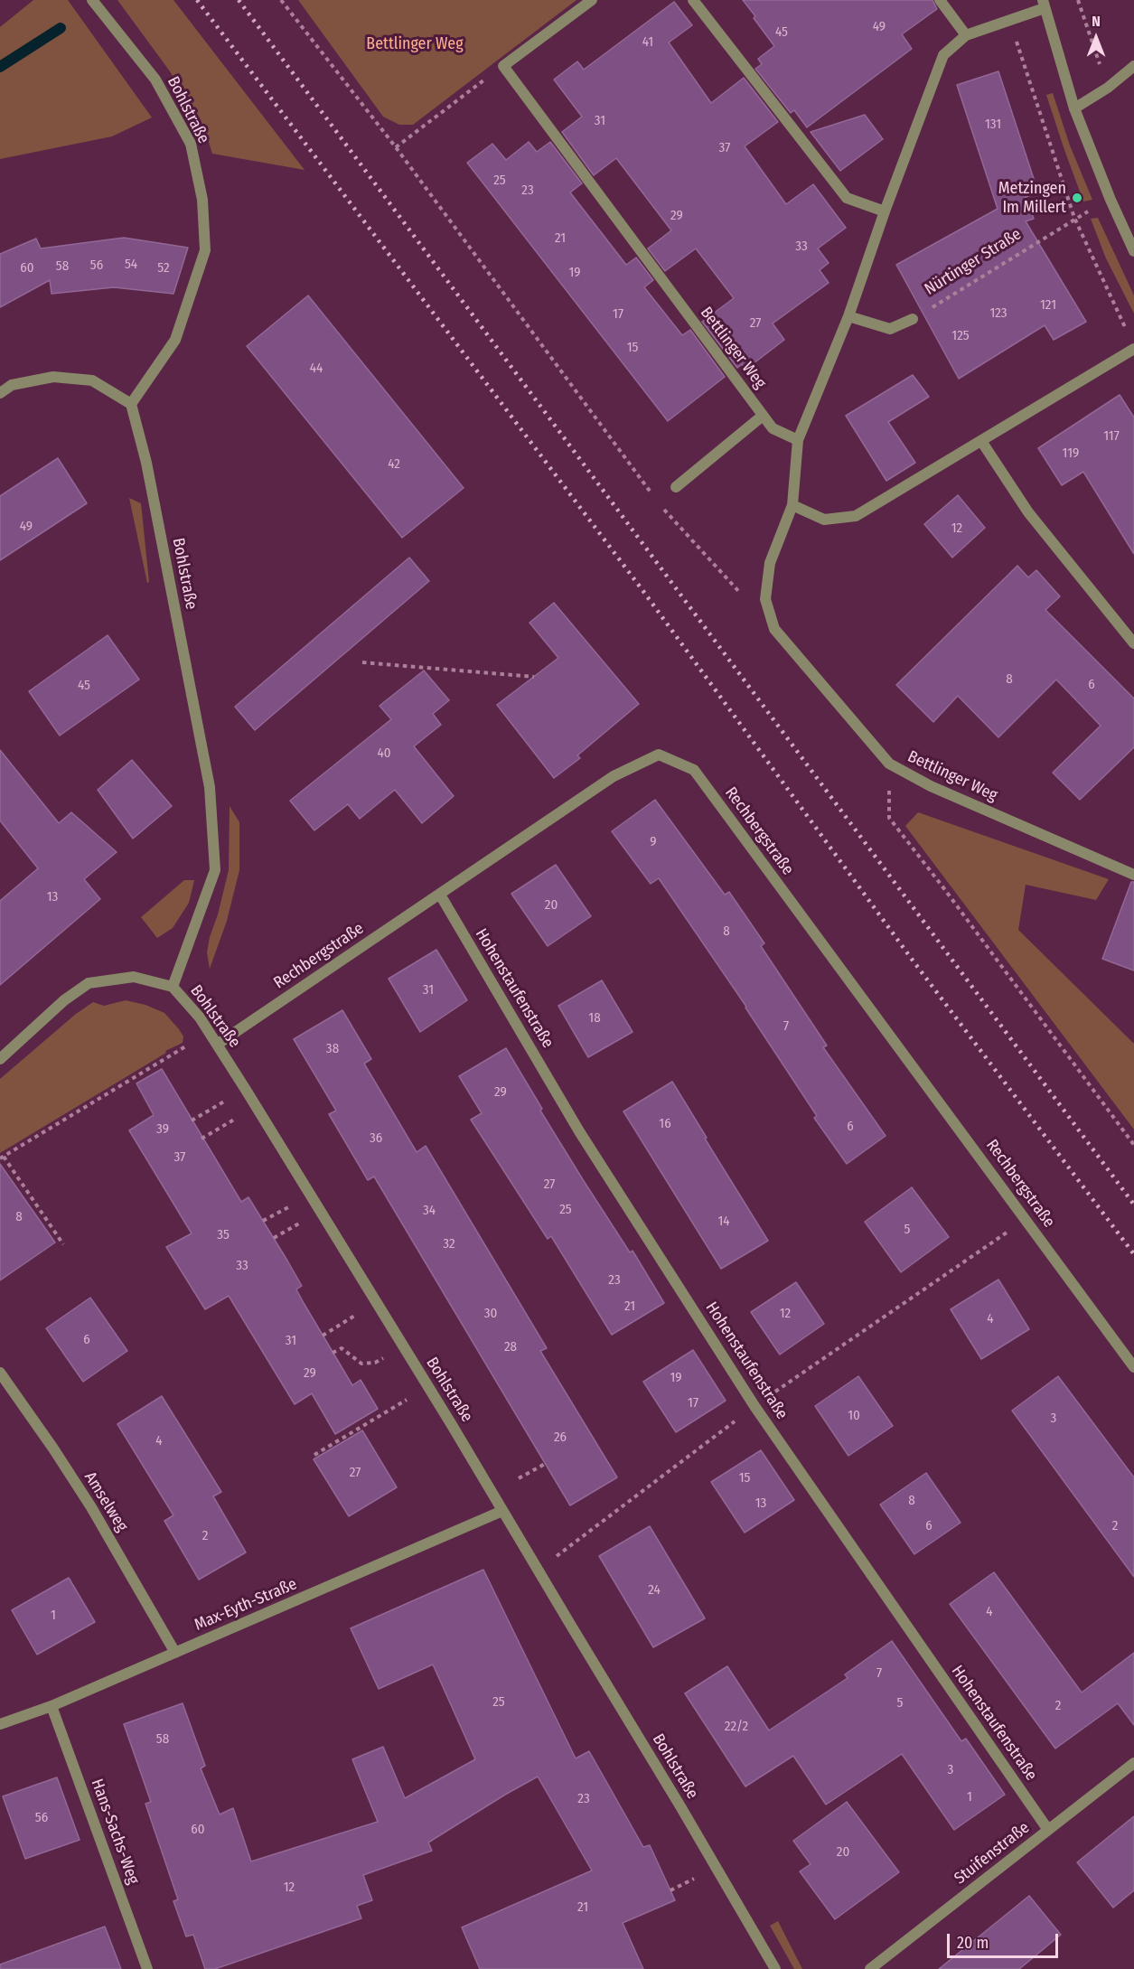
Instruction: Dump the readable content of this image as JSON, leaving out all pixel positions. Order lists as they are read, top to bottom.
{
  "streets": {
    "street": [
      "Bohlstraße",
      "Bettlinger Weg",
      "Rechbergstraße",
      "Hohenstaufenstraße",
      "Amselweg",
      "Max-Eyth-Straße",
      "Hans-Sachs-Weg",
      "Stuifenstraße"
    ],
    "path": ["Nürtinger Straße"]
  },
  "crossings": [
    ["Bohlstraße", "Rechbergstraße"],
    ["Bohlstraße", "Max-Eyth-Straße"],
    ["Rechbergstraße", "Hohenstaufenstraße"],
    ["Hohenstaufenstraße", "Stuifenstraße"],
    ["Amselweg", "Max-Eyth-Straße"],
    ["Max-Eyth-Straße", "Hans-Sachs-Weg"]
  ],
  "parks": ["Bettlinger Weg"],
  "places": ["Metzingen Im Millert"],
  "house_numbers": [
    "49",
    "45",
    "41",
    "31",
    "131",
    "37",
    "25",
    "23",
    "29",
    "21",
    "33",
    "54",
    "56",
    "58",
    "60",
    "52",
    "19",
    "121",
    "123",
    "17",
    "27",
    "125",
    "15",
    "44",
    "117",
    "119",
    "42",
    "49",
    "12",
    "8",
    "6",
    "45",
    "40",
    "9",
    "13",
    "20",
    "8",
    "31",
    "18",
    "7",
    "38",
    "29",
    "16",
    "6",
    "39",
    "36",
    "37",
    "27",
    "25",
    "34",
    "8",
    "14",
    "5",
    "35",
    "32",
    "33",
    "23",
    "21",
    "30",
    "12",
    "4",
    "6",
    "31",
    "28",
    "29",
    "19",
    "17",
    "10",
    "3",
    "26",
    "4",
    "27",
    "15",
    "8",
    "13",
    "6",
    "2",
    "2",
    "24",
    "4",
    "1",
    "7",
    "25",
    "5",
    "2",
    "22/2",
    "58",
    "3",
    "1",
    "23",
    "56",
    "60",
    "20",
    "12",
    "21"
  ],
  "scale_bar": "20 m",
  "north": "top"
}
